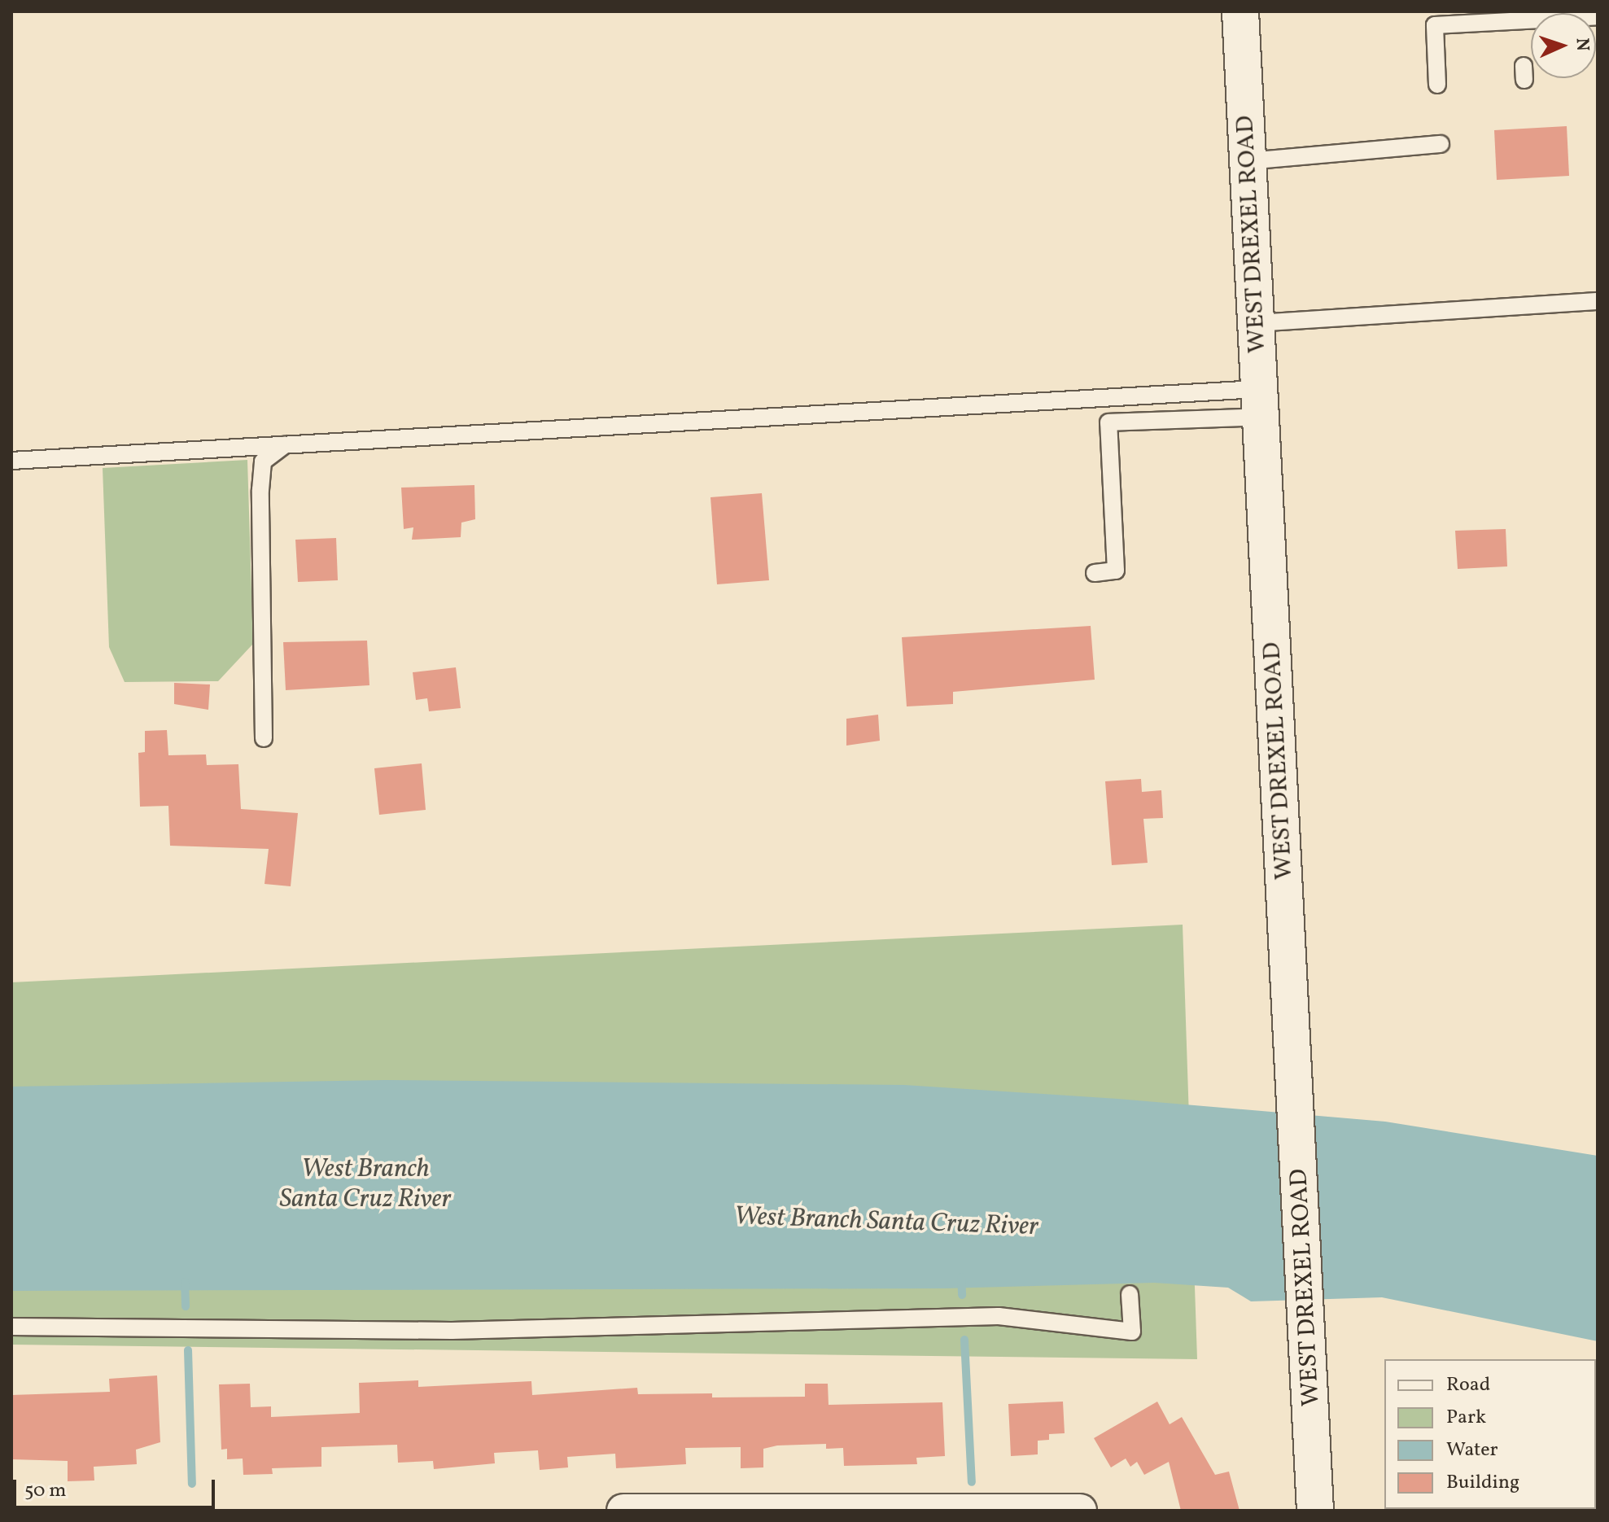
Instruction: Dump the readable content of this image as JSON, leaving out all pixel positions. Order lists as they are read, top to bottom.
{
  "streets": {
    "street": ["WEST DREXEL ROAD"]
  },
  "water": ["West Branch Santa Cruz River"],
  "legend": [
    "Road",
    "Park",
    "Water",
    "Building"
  ],
  "scale_bar": "50 m",
  "north": "right"
}
